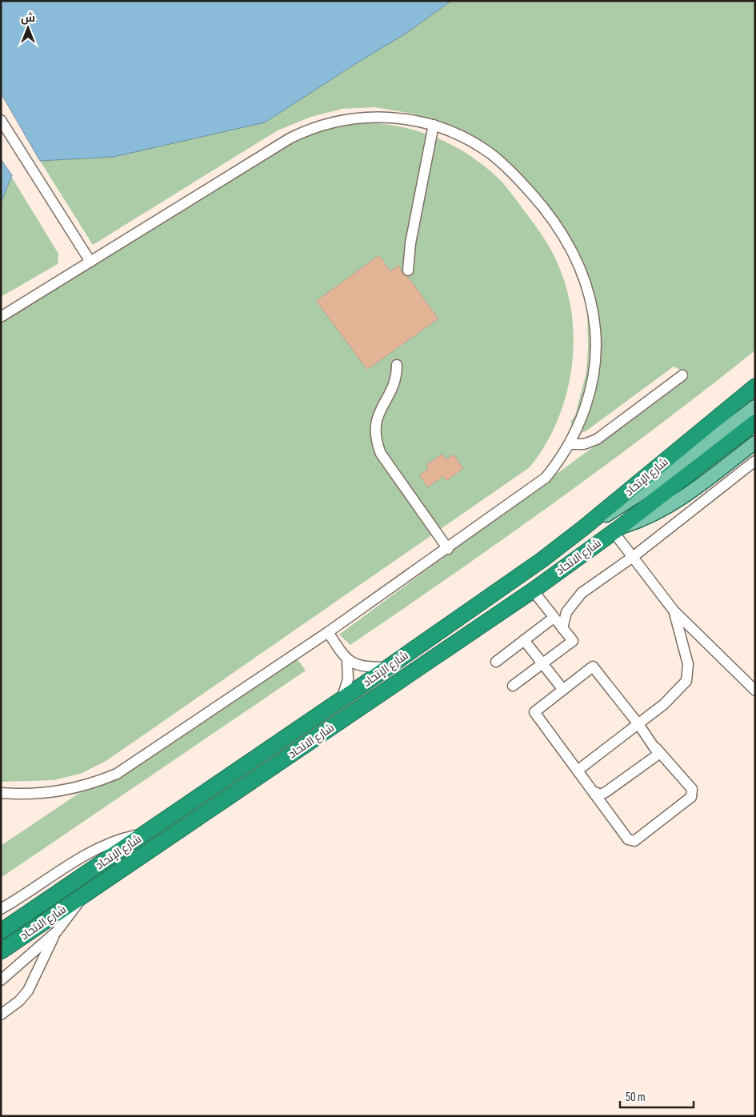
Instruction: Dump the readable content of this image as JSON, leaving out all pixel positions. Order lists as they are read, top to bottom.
{
  "streets": {
    "highway": ["شارع الإتحاد", "شارع الاتحاد"]
  },
  "crossings": [
    ["شارع الإتحاد", "شارع الاتحاد"]
  ],
  "scale_bar": "50 m",
  "north": "top"
}
